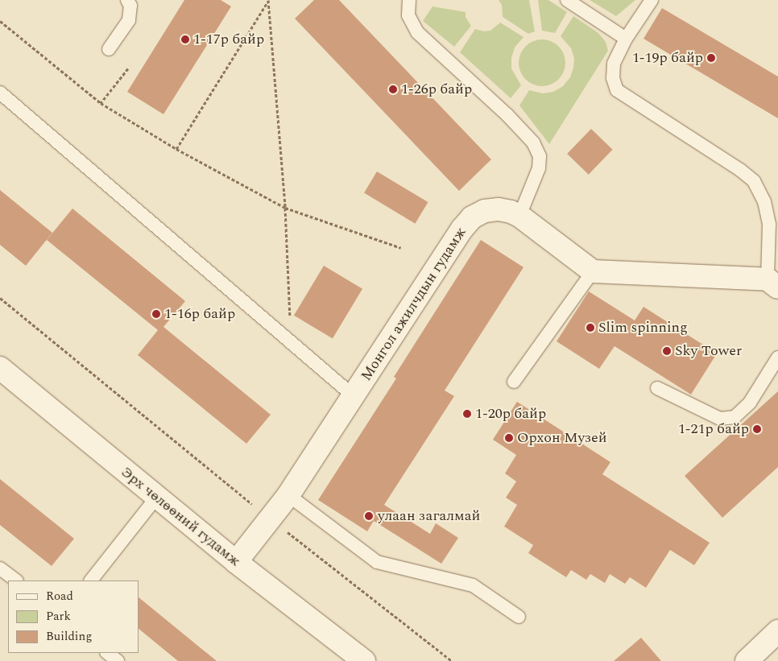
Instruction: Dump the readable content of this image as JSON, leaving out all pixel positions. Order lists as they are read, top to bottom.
{
  "streets": {
    "street": ["Монгол ажилчдын гудамж", "Эрх чөлөөний гудамж"]
  },
  "crossings": [
    ["Монгол ажилчдын гудамж", "Эрх чөлөөний гудамж"]
  ],
  "places": [
    "1-17р байр",
    "1-19р байр",
    "1-26р байр",
    "1-16р байр",
    "Slim spinning",
    "Sky Tower",
    "1-20р байр",
    "1-21р байр",
    "Орхон Myзей",
    "улаан загалмай"
  ],
  "legend": ["Road", "Park", "Building"]
}
